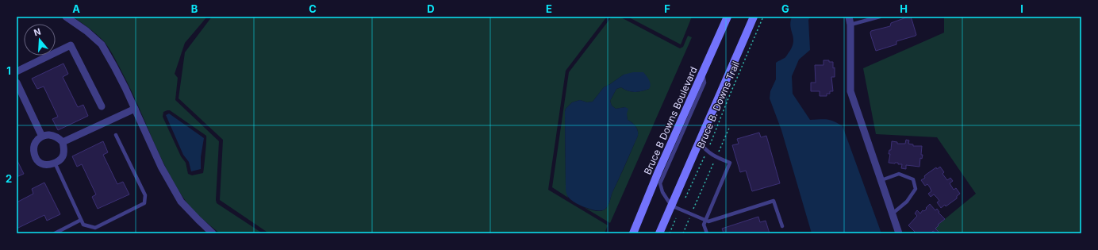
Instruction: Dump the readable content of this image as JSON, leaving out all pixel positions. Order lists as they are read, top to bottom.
{
  "streets": {
    "main road": ["Bruce B Downs Boulevard"],
    "path": ["Bruce B. Downs Trail"]
  },
  "north": "top",
  "grid": {
    "columns": [
      "A",
      "B",
      "C",
      "D",
      "E",
      "F",
      "G",
      "H",
      "I"
    ],
    "rows": ["1", "2"]
  }
}
